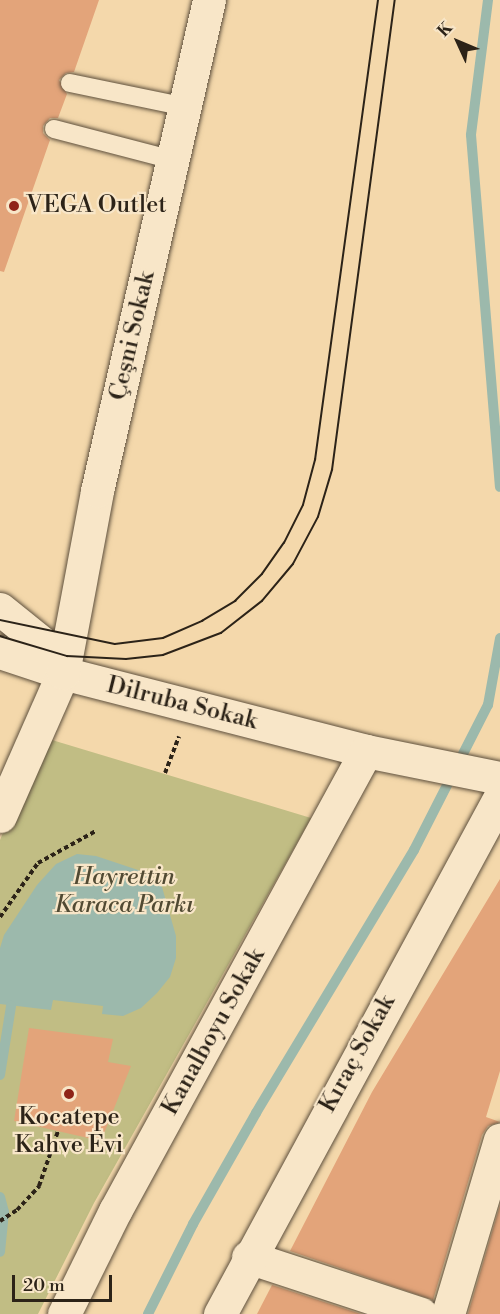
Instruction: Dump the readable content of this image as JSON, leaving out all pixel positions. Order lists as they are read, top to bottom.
{
  "streets": {
    "street": [
      "Çeşni Sokak",
      "Dilruba Sokak",
      "Kanalboyu Sokak",
      "Kıraç Sokak"
    ]
  },
  "crossings": [
    ["Çeşni Sokak", "Dilruba Sokak"],
    ["Dilruba Sokak", "Kanalboyu Sokak"],
    ["Dilruba Sokak", "Kıraç Sokak"]
  ],
  "parks": ["Hayrettin Karaca Parkı"],
  "places": ["VEGA Outlet", "Kocatepe Kahve Evi"],
  "scale_bar": "20 m",
  "north": "top left"
}
